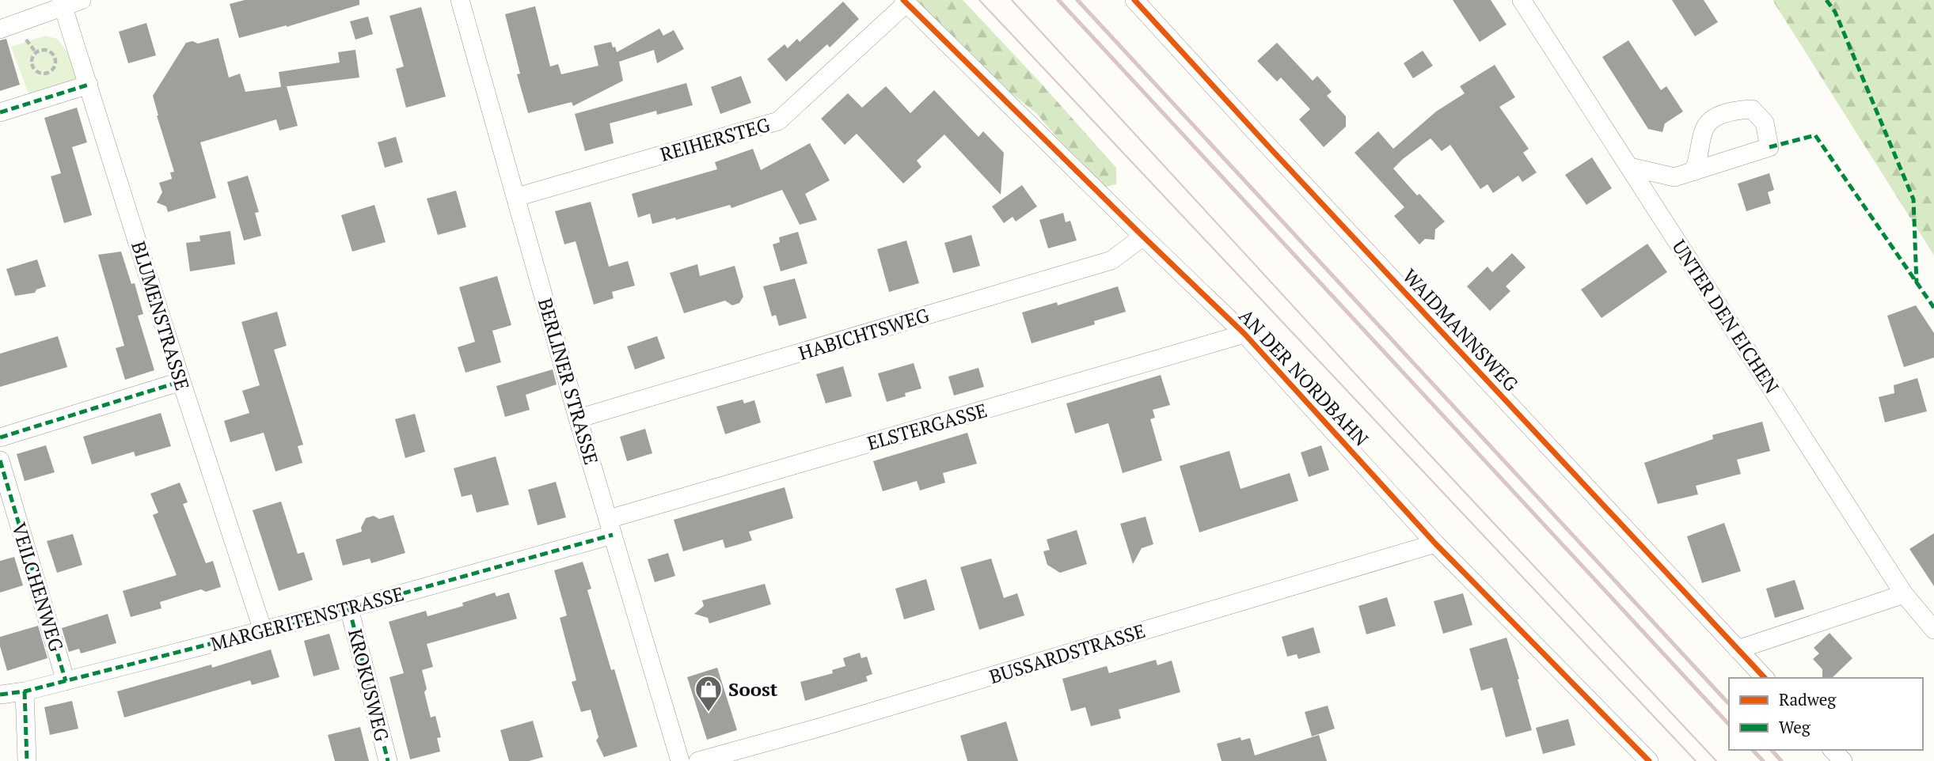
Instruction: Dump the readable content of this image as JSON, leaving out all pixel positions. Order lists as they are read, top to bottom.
{
  "streets": {
    "street": [
      "REIHERSTEG",
      "BLUMENSTRASSE",
      "UNTER DEN EICHEN",
      "WAIDMANNSWEG",
      "HABICHTSWEG",
      "AN DER NORDBAHN",
      "BERLINER STRASSE",
      "ELSTERGASSE",
      "VEILCHENWEG",
      "MARGERITENSTRASSE",
      "BUSSARDSTRASSE",
      "KROKUSWEG"
    ]
  },
  "crossings": [
    ["REIHERSTEG", "AN DER NORDBAHN"],
    ["REIHERSTEG", "BERLINER STRASSE"],
    ["BLUMENSTRASSE", "MARGERITENSTRASSE"],
    ["HABICHTSWEG", "AN DER NORDBAHN"],
    ["HABICHTSWEG", "BERLINER STRASSE"],
    ["AN DER NORDBAHN", "ELSTERGASSE"],
    ["AN DER NORDBAHN", "BUSSARDSTRASSE"],
    ["BERLINER STRASSE", "ELSTERGASSE"],
    ["BERLINER STRASSE", "MARGERITENSTRASSE"],
    ["ELSTERGASSE", "MARGERITENSTRASSE"],
    ["VEILCHENWEG", "MARGERITENSTRASSE"],
    ["MARGERITENSTRASSE", "KROKUSWEG"]
  ],
  "places": {
    "shop": ["Soost"]
  },
  "legend": ["Radweg", "Weg"]
}
